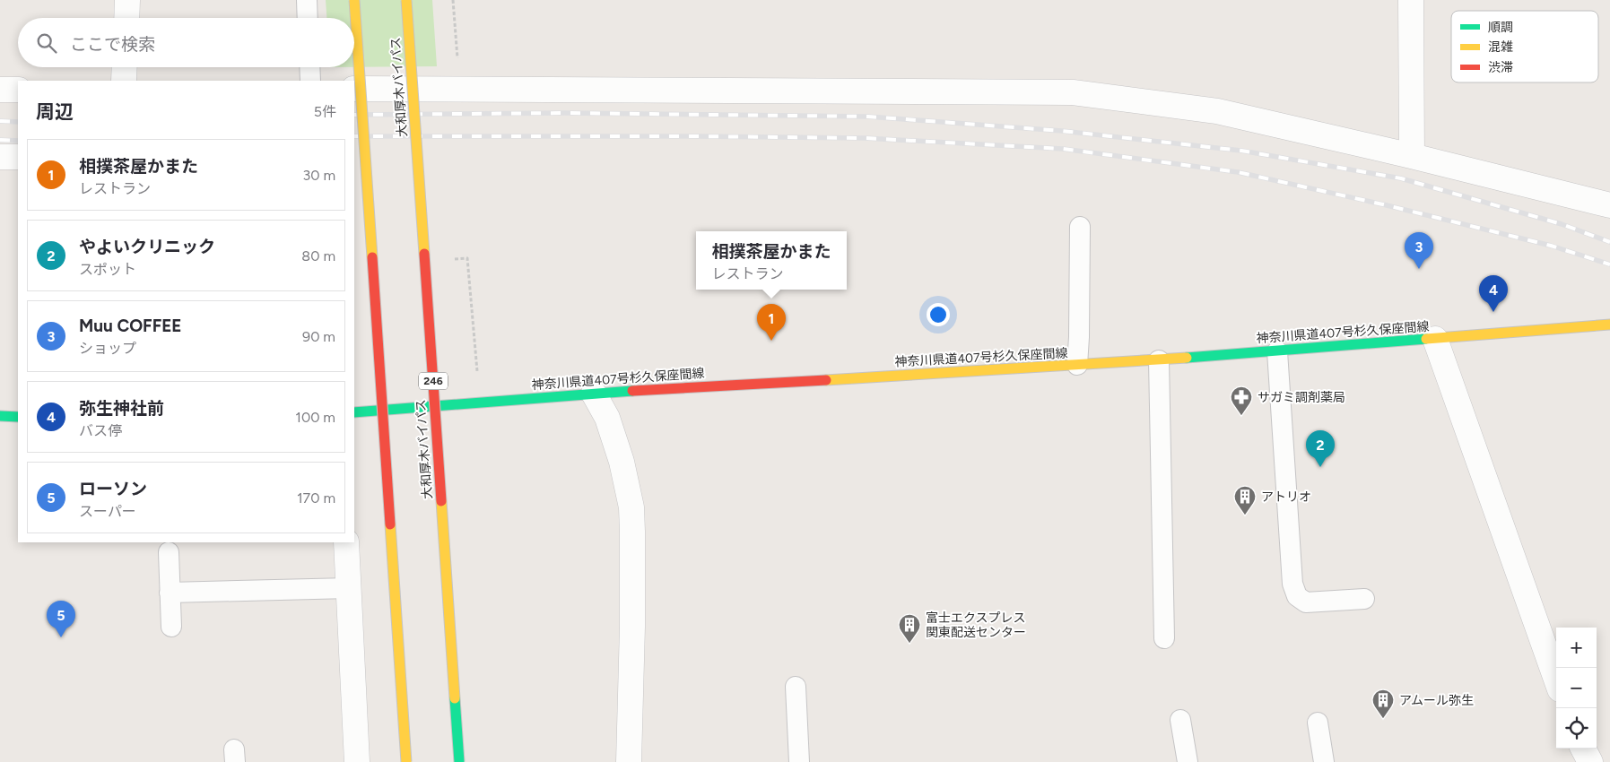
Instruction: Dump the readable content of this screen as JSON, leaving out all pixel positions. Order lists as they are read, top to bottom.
{
  "streets": {
    "main road": ["大和厚木バイパス", "神奈川県道407号杉久保座間線", "246"]
  },
  "places": {
    "pharmacy": ["サガミ調剤薬局"],
    "building": ["アトリオ", "富士エクスプレス 関東配送センター", "アムール弥生"]
  },
  "legend": ["順調", "混雑", "渋滞"],
  "page": {
    "search": "ここで検索",
    "heading": ["周辺", "5件"],
    "list": [
      {
        "mark": "1",
        "name": "相撲茶屋かまた",
        "note": "レストラン",
        "value": "30 m"
      },
      {
        "mark": "2",
        "name": "やよいクリニック",
        "note": "スポット",
        "value": "80 m"
      },
      {
        "mark": "3",
        "name": "Muu COFFEE",
        "note": "ショップ",
        "value": "90 m"
      },
      {
        "mark": "4",
        "name": "弥生神社前",
        "note": "バス停",
        "value": "100 m"
      },
      {
        "mark": "5",
        "name": "ローソン",
        "note": "スーパー",
        "value": "170 m"
      }
    ],
    "popup": ["相撲茶屋かまた", "レストラン"],
    "pins": [
      "3",
      "4",
      "1",
      "2",
      "5"
    ],
    "map_buttons": ["+", "−"]
  }
}
